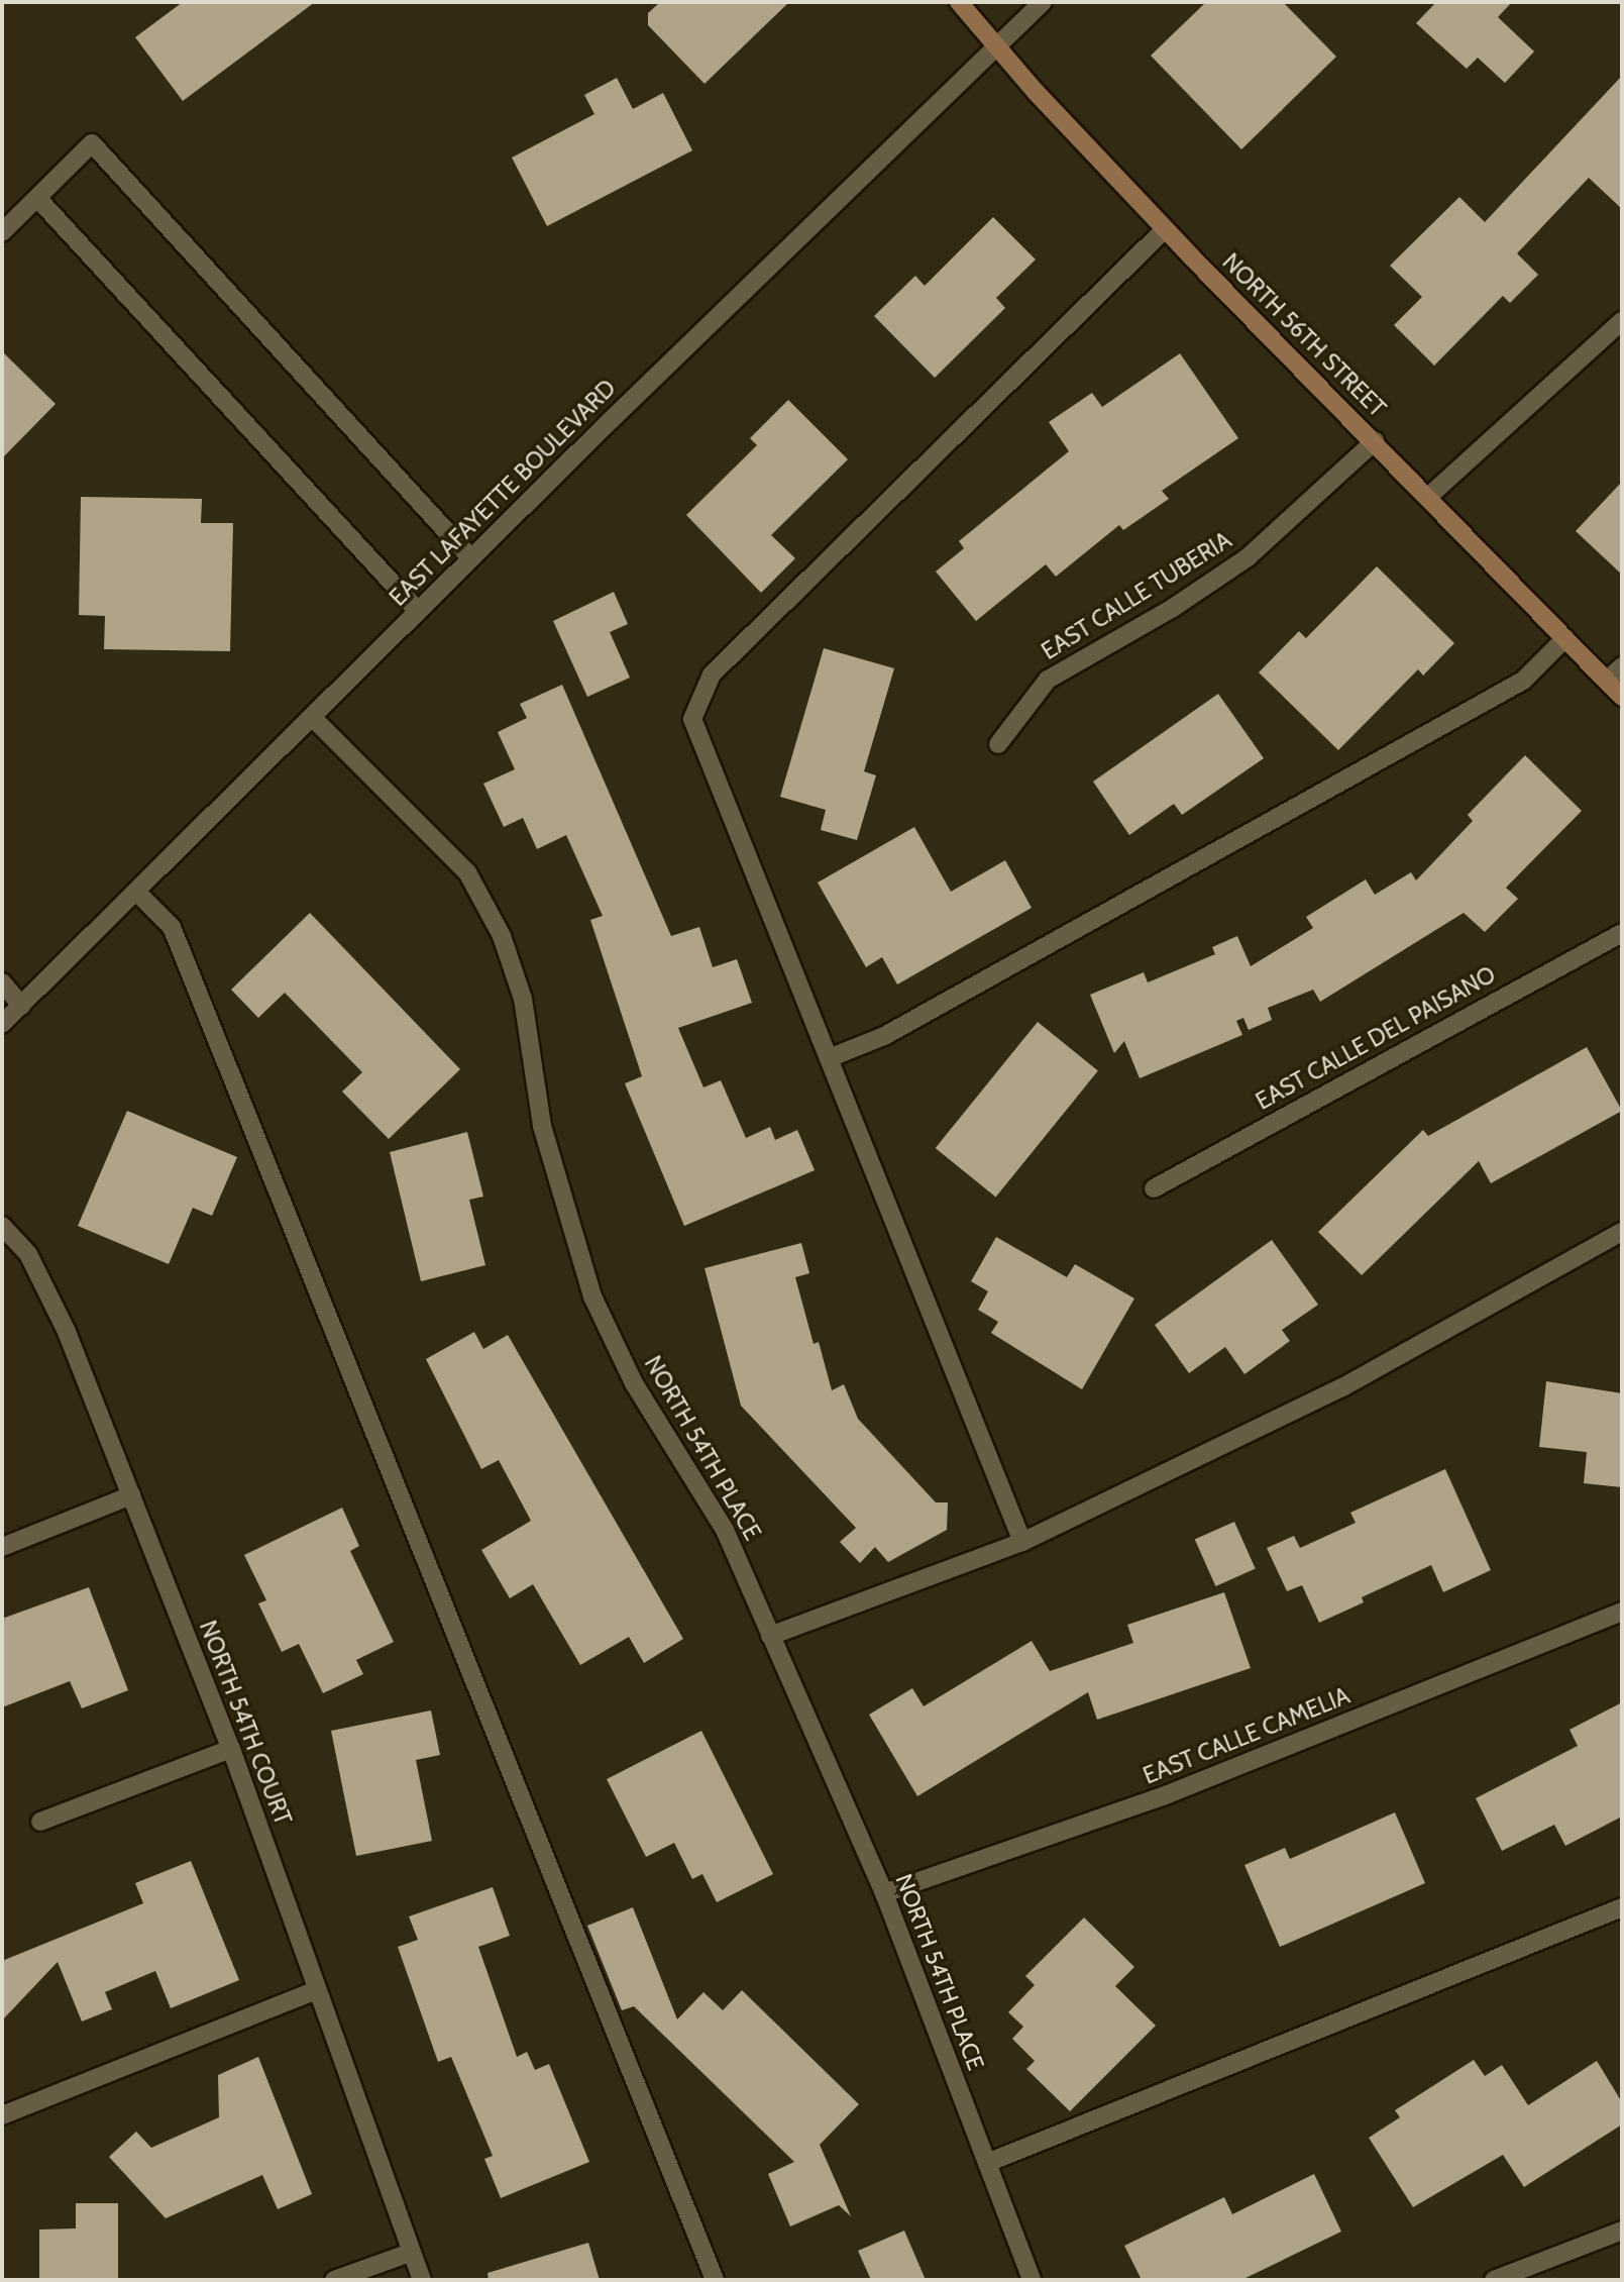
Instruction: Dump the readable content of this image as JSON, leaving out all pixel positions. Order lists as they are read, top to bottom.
{
  "streets": {
    "main road": ["NORTH 56TH STREET"],
    "street": [
      "EAST LAFAYETTE BOULEVARD",
      "EAST CALLE TUBERIA",
      "EAST CALLE DEL PAISANO",
      "NORTH 54TH PLACE",
      "NORTH 54TH COURT",
      "EAST CALLE CAMELIA"
    ]
  },
  "crossings": [
    ["NORTH 56TH STREET", "EAST LAFAYETTE BOULEVARD"],
    ["NORTH 56TH STREET", "EAST CALLE TUBERIA"],
    ["EAST LAFAYETTE BOULEVARD", "NORTH 54TH PLACE"],
    ["NORTH 54TH PLACE", "EAST CALLE CAMELIA"]
  ]
}
